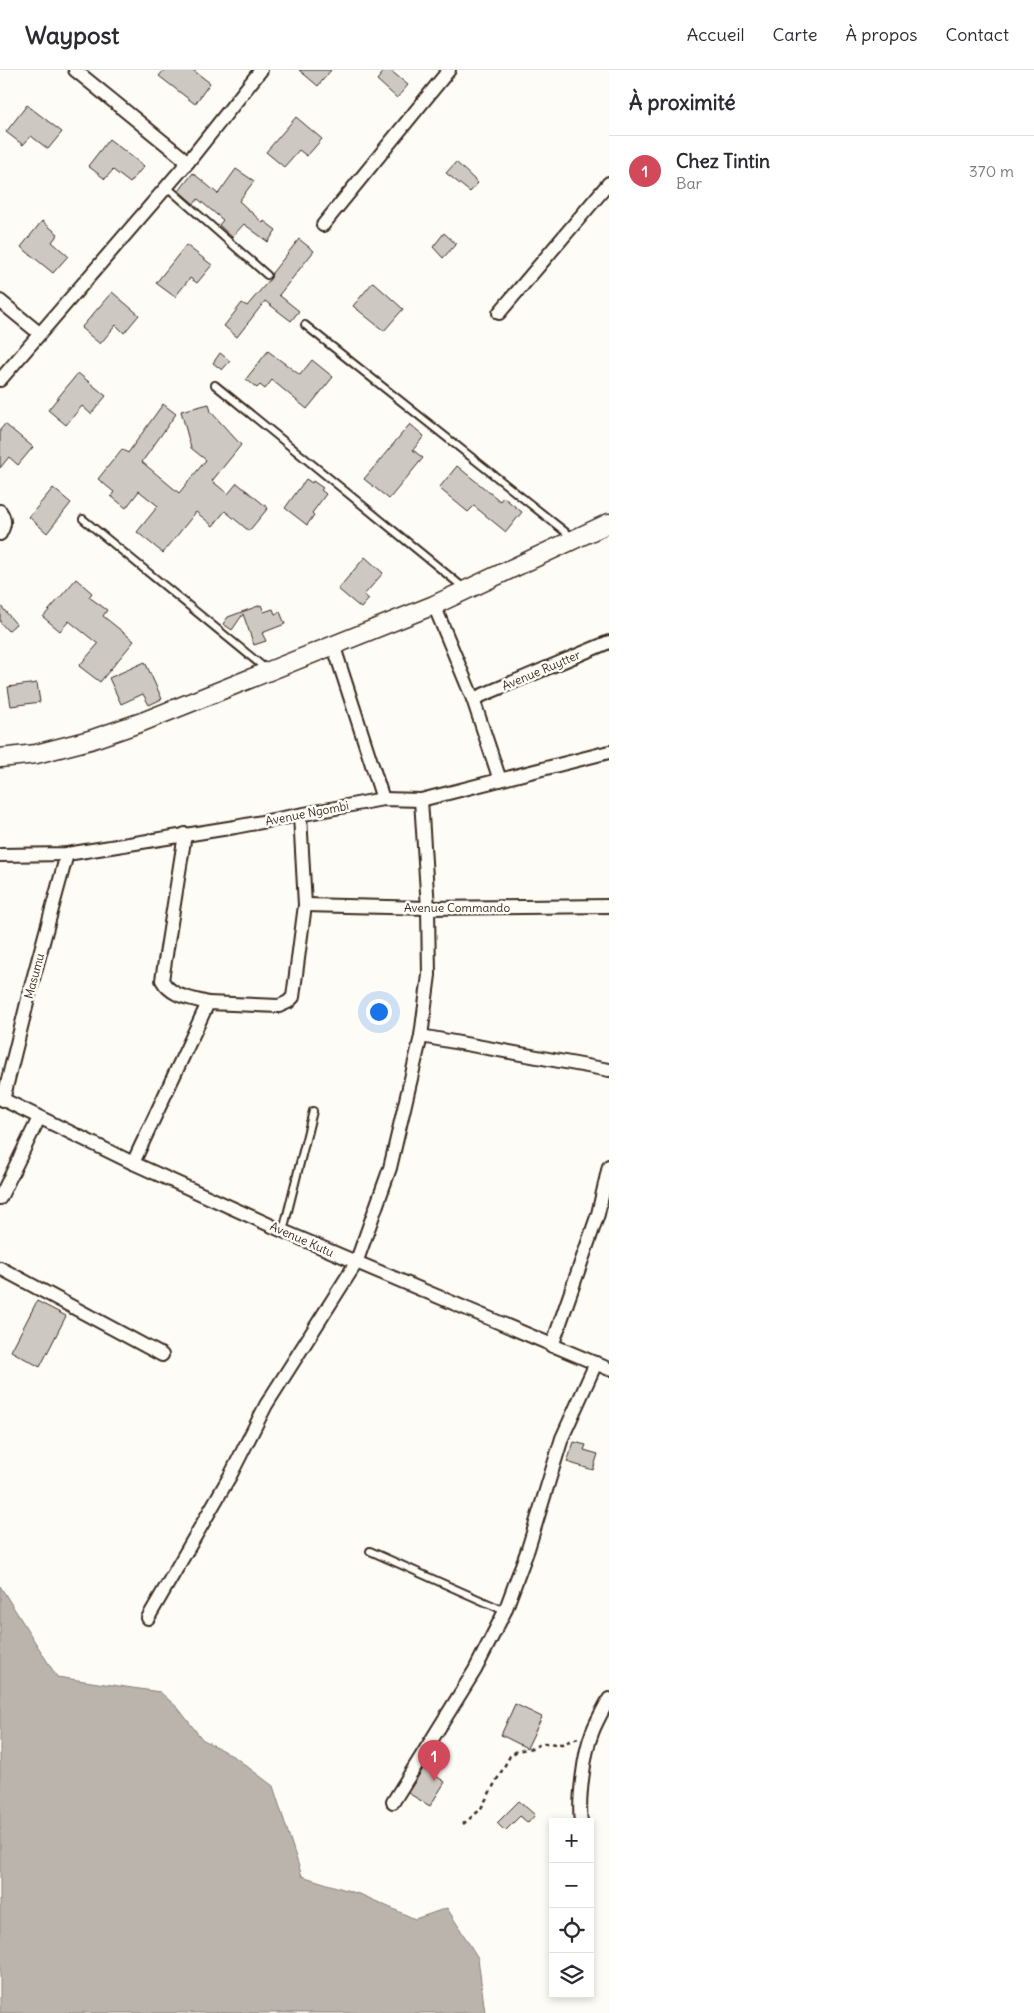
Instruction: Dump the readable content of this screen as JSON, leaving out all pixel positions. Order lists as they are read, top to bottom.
{
  "streets": {
    "street": [
      "Avenue Ruytter",
      "Avenue Ngombi",
      "Avenue Commando",
      "Masumu",
      "Avenue Kutu"
    ]
  },
  "crossings": [
    ["Avenue Ngombi", "Masumu"],
    ["Masumu", "Avenue Kutu"]
  ],
  "page": {
    "header": "Waypost",
    "nav": [
      "Accueil",
      "Carte",
      "À propos",
      "Contact"
    ],
    "heading": "À proximité",
    "list": [
      {
        "mark": "1",
        "name": "Chez Tintin",
        "note": "Bar",
        "value": "370 m"
      }
    ],
    "pins": "1",
    "map_buttons": ["+", "−"]
  }
}
